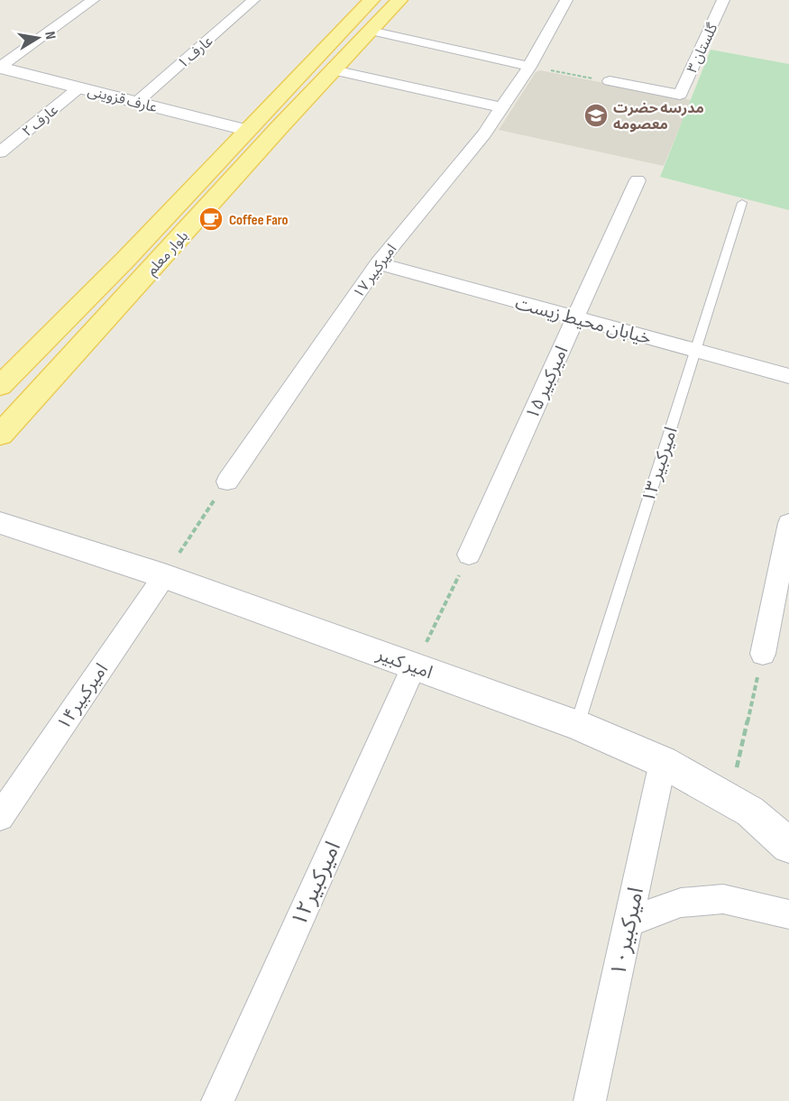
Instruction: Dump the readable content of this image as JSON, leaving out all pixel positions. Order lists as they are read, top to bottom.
{
  "streets": {
    "main road": ["بلوار معلم"],
    "street": [
      "گلستان ۳",
      "عارف ۱",
      "عارف قزوینی",
      "عارف ۲",
      "امیرکبیر ۱۷",
      "خیابان محیط زیست",
      "امیرکبیر ۱۵",
      "امیر کبیر",
      "امیرکبیر۱۴",
      "امیرکبیر۱۲",
      "امیرکبیر۱۰"
    ],
    "lane": ["امیرکبیر ۱۳"]
  },
  "crossings": [
    ["عارف ۱", "عارف قزوینی"],
    ["عارف قزوینی", "عارف ۲"],
    ["عارف قزوینی", "بلوار معلم"],
    ["امیرکبیر ۱۷", "خیابان محیط زیست"],
    ["خیابان محیط زیست", "امیرکبیر ۱۵"],
    ["خیابان محیط زیست", "امیرکبیر ۱۳"],
    ["امیرکبیر ۱۳", "امیر کبیر"],
    ["امیر کبیر", "امیرکبیر۱۴"],
    ["امیر کبیر", "امیرکبیر۱۲"],
    ["امیر کبیر", "امیرکبیر۱۰"]
  ],
  "places": {
    "school or university": ["مدرسه حضرت معصومه"],
    "cafe": ["Coffee Faro"]
  },
  "north": "right"
}
